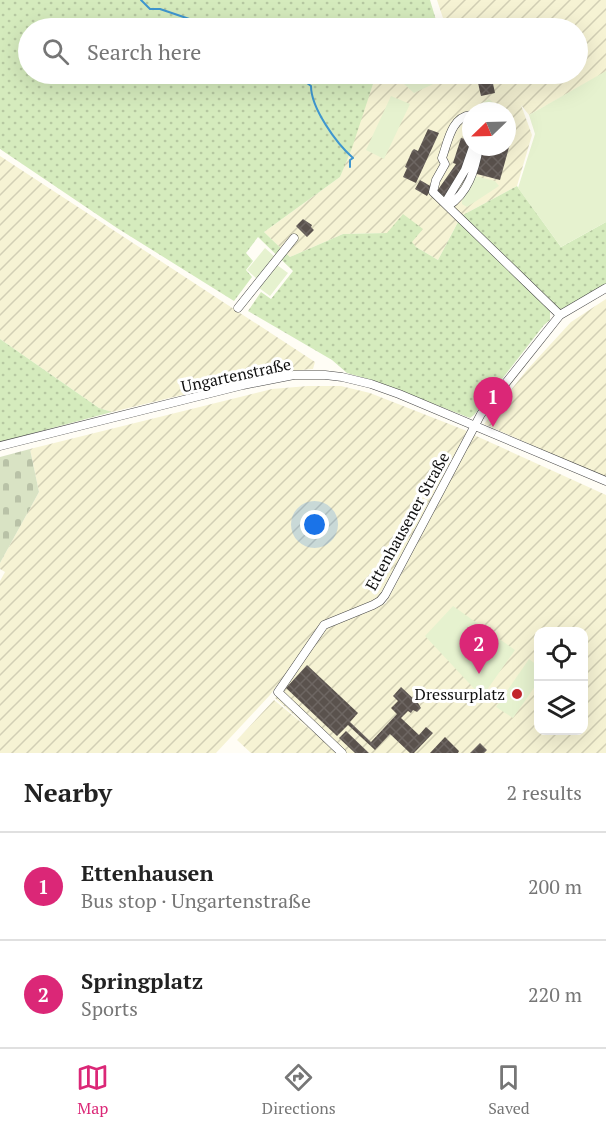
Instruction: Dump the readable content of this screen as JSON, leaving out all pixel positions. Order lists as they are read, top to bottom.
{
  "streets": {
    "street": ["Ungartenstraße", "Ettenhausener Straße"]
  },
  "crossings": [
    ["Ungartenstraße", "Ettenhausener Straße"]
  ],
  "places": ["Dressurplatz"],
  "north": "bottom left",
  "page": {
    "search": "Search here",
    "pins": ["1", "2"],
    "heading": ["Nearby", "2 results"],
    "list": [
      {
        "mark": "1",
        "name": "Ettenhausen",
        "note": "Bus stop · Ungartenstraße",
        "value": "200 m"
      },
      {
        "mark": "2",
        "name": "Springplatz",
        "note": "Sports",
        "value": "220 m"
      }
    ],
    "nav": ["Map", "Directions", "Saved"]
  }
}
